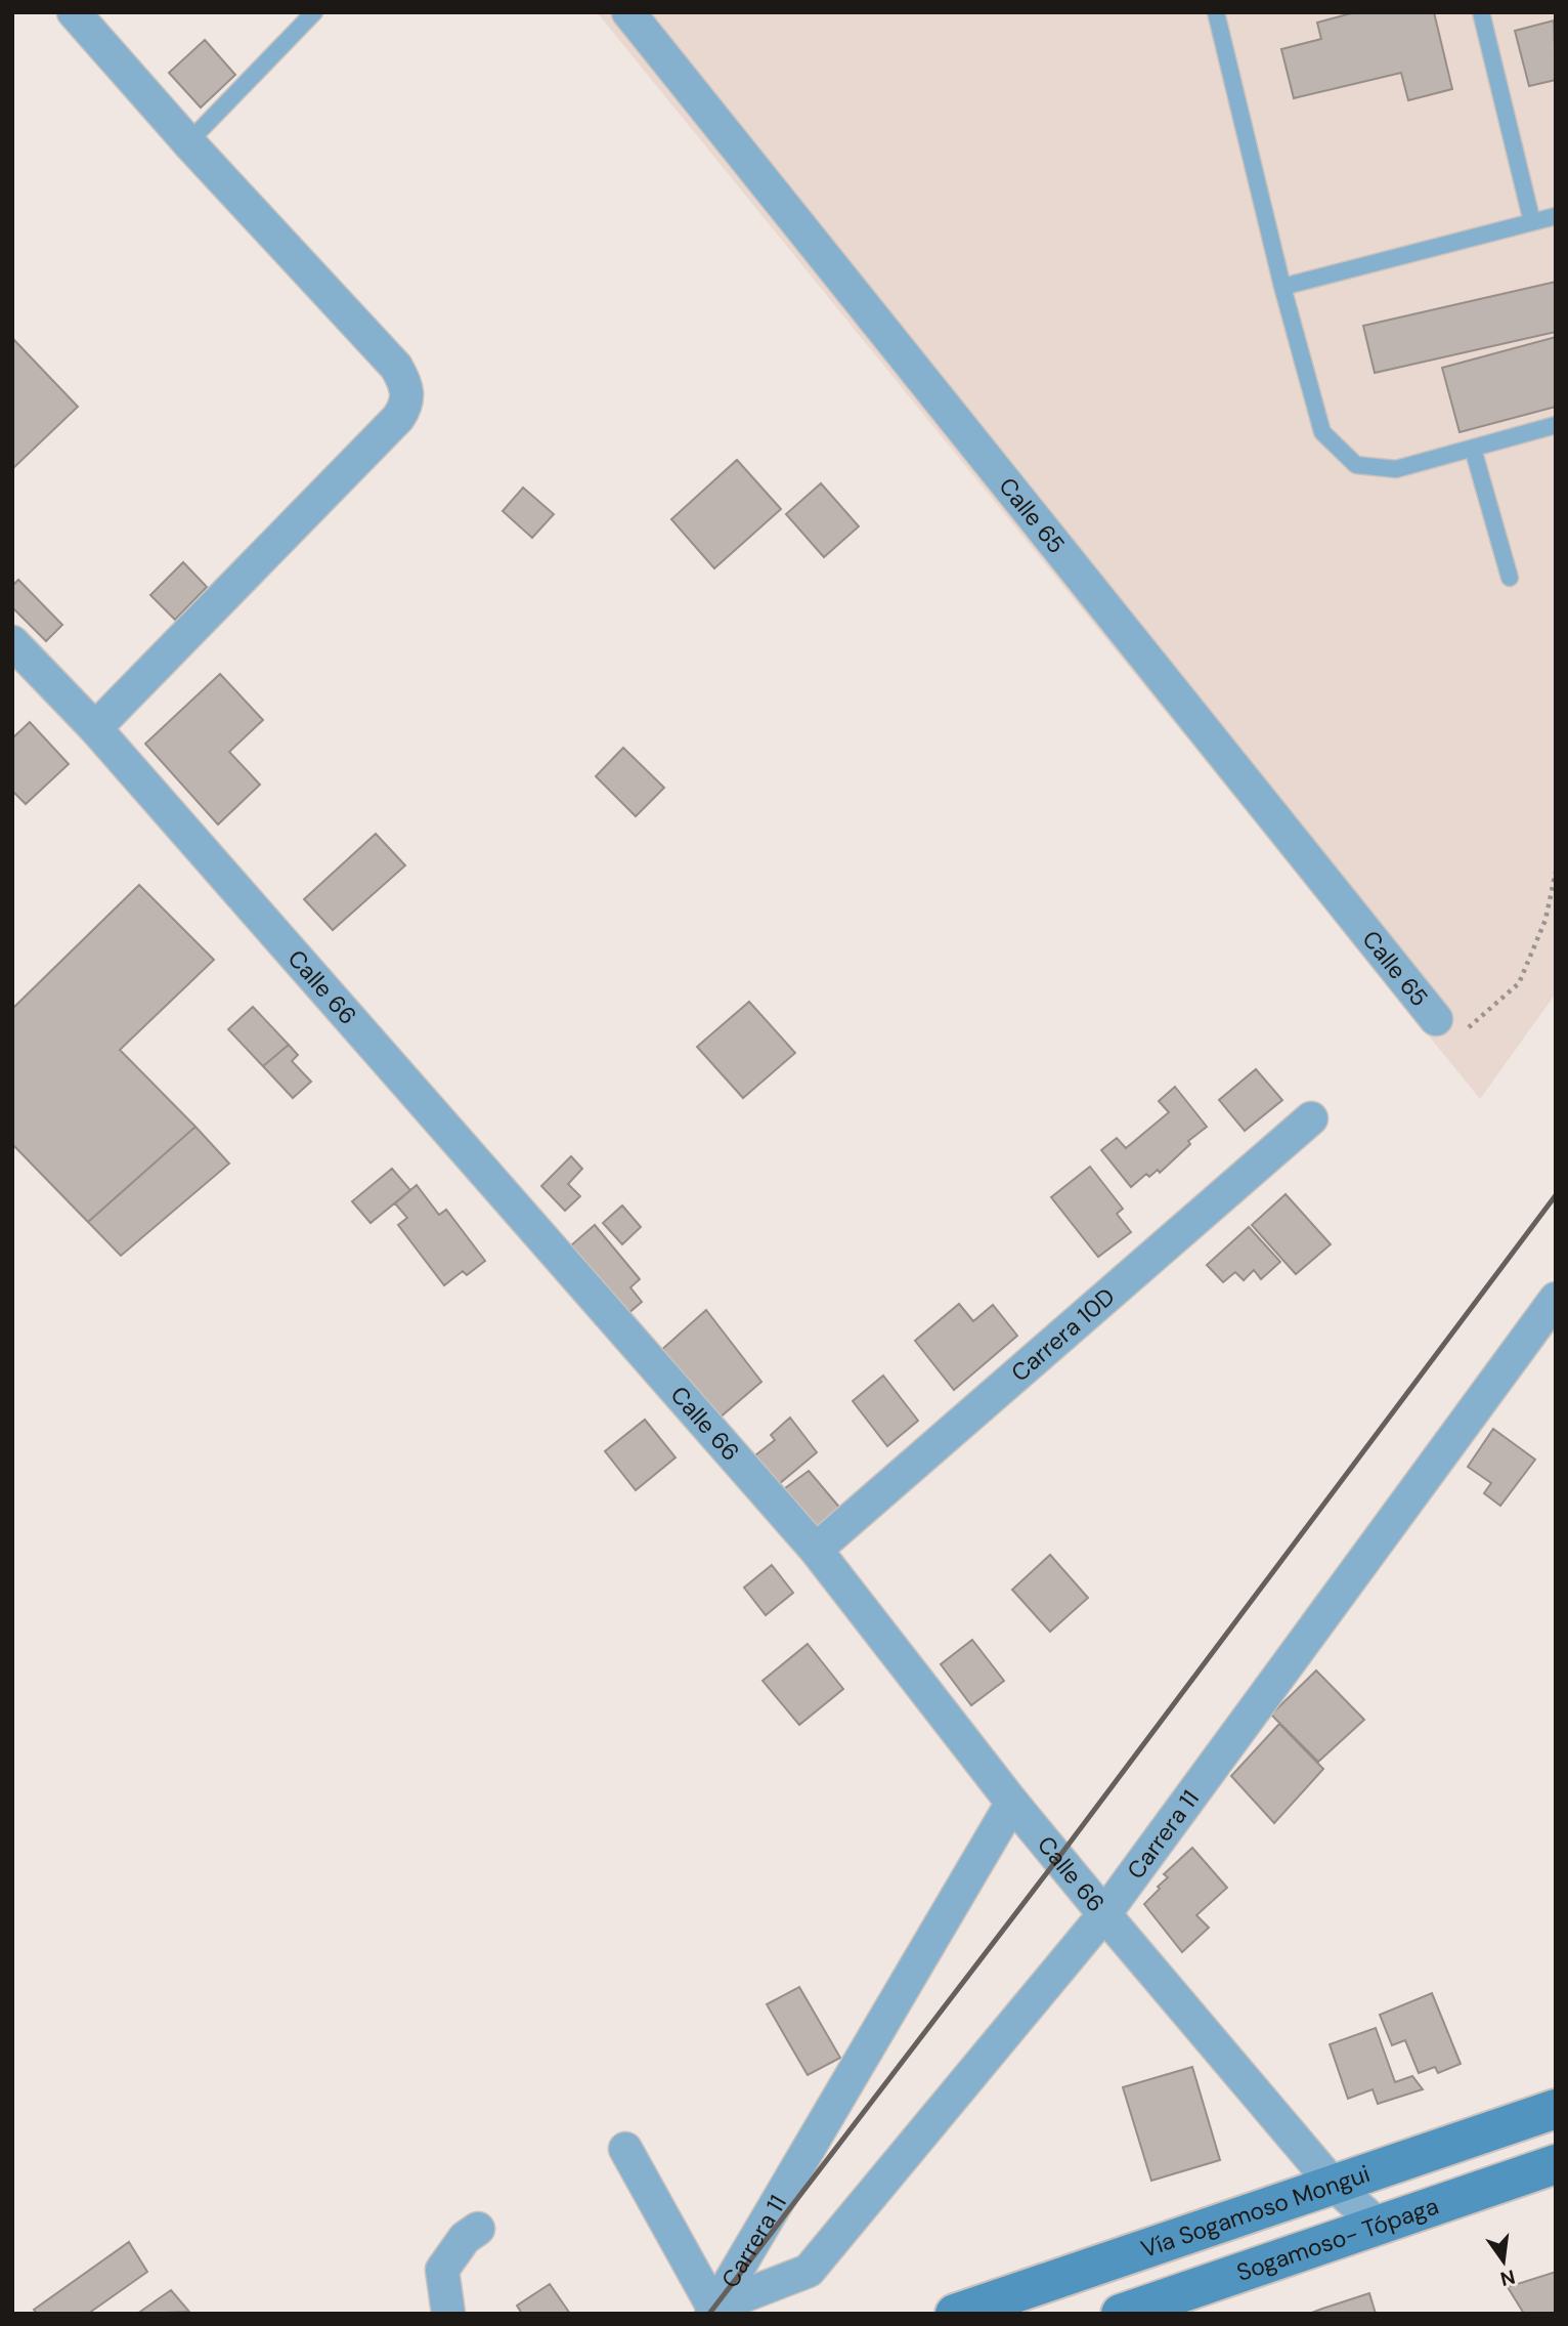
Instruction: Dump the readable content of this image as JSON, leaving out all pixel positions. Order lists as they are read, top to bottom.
{
  "streets": {
    "main road": ["Vía Sogamoso Mongui", "Sogamoso- Tópaga"],
    "street": [
      "Calle 65",
      "Calle 66",
      "Carrera 10D",
      "Carrera 11"
    ]
  },
  "crossings": [
    ["Calle 66", "Carrera 10D"],
    ["Calle 66", "Carrera 11"],
    ["Calle 66", "Vía Sogamoso Mongui"],
    ["Calle 66", "Sogamoso- Tópaga"]
  ],
  "north": "bottom"
}
